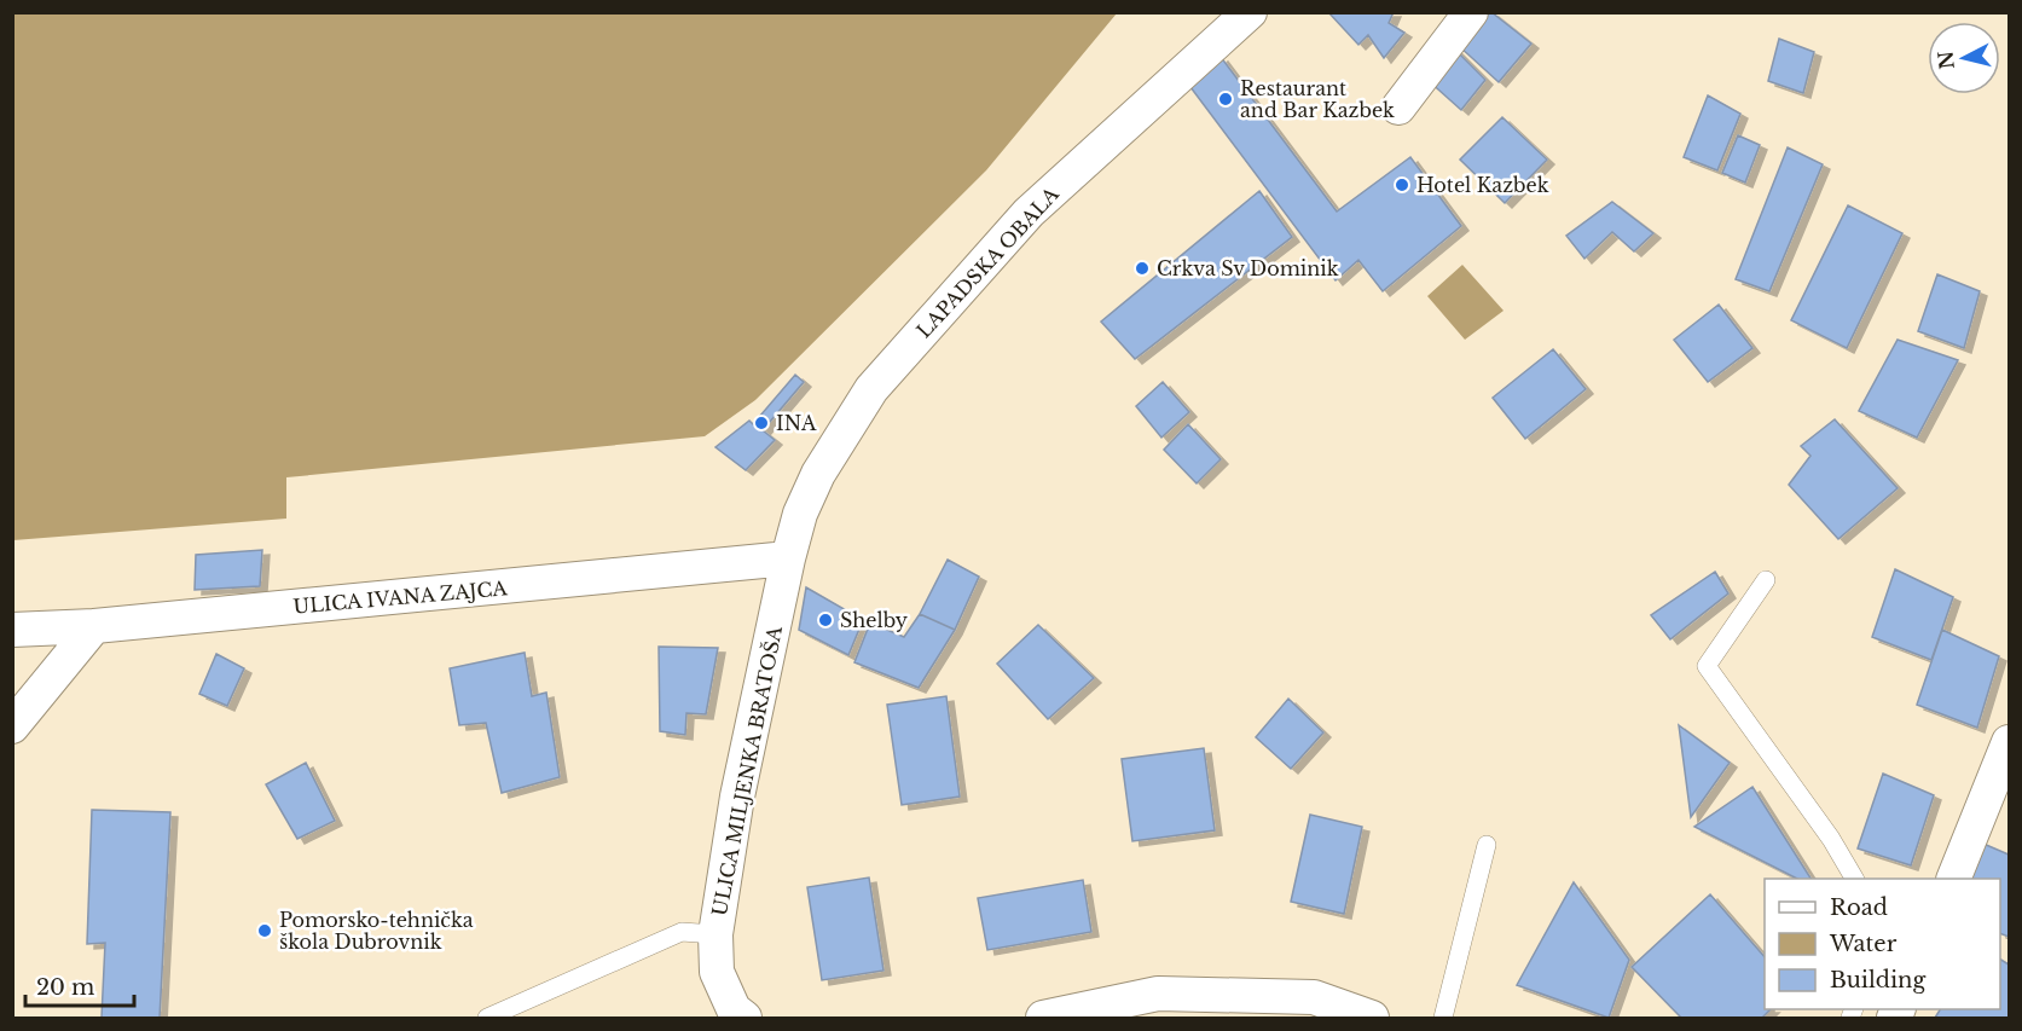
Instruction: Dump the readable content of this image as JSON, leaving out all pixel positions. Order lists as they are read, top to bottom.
{
  "streets": {
    "street": ["LAPADSKA OBALA", "ULICA IVANA ZAJCA", "ULICA MILJENKA BRATOŠA"]
  },
  "crossings": [
    ["LAPADSKA OBALA", "ULICA IVANA ZAJCA"],
    ["LAPADSKA OBALA", "ULICA MILJENKA BRATOŠA"],
    ["ULICA IVANA ZAJCA", "ULICA MILJENKA BRATOŠA"]
  ],
  "places": [
    "Restaurant and Bar Kazbek",
    "Hotel Kazbek",
    "Crkva Sv Dominik",
    "INA",
    "Shelby",
    "Pomorsko-tehnička škola Dubrovnik"
  ],
  "legend": ["Road", "Water", "Building"],
  "scale_bar": "20 m",
  "north": "left"
}
